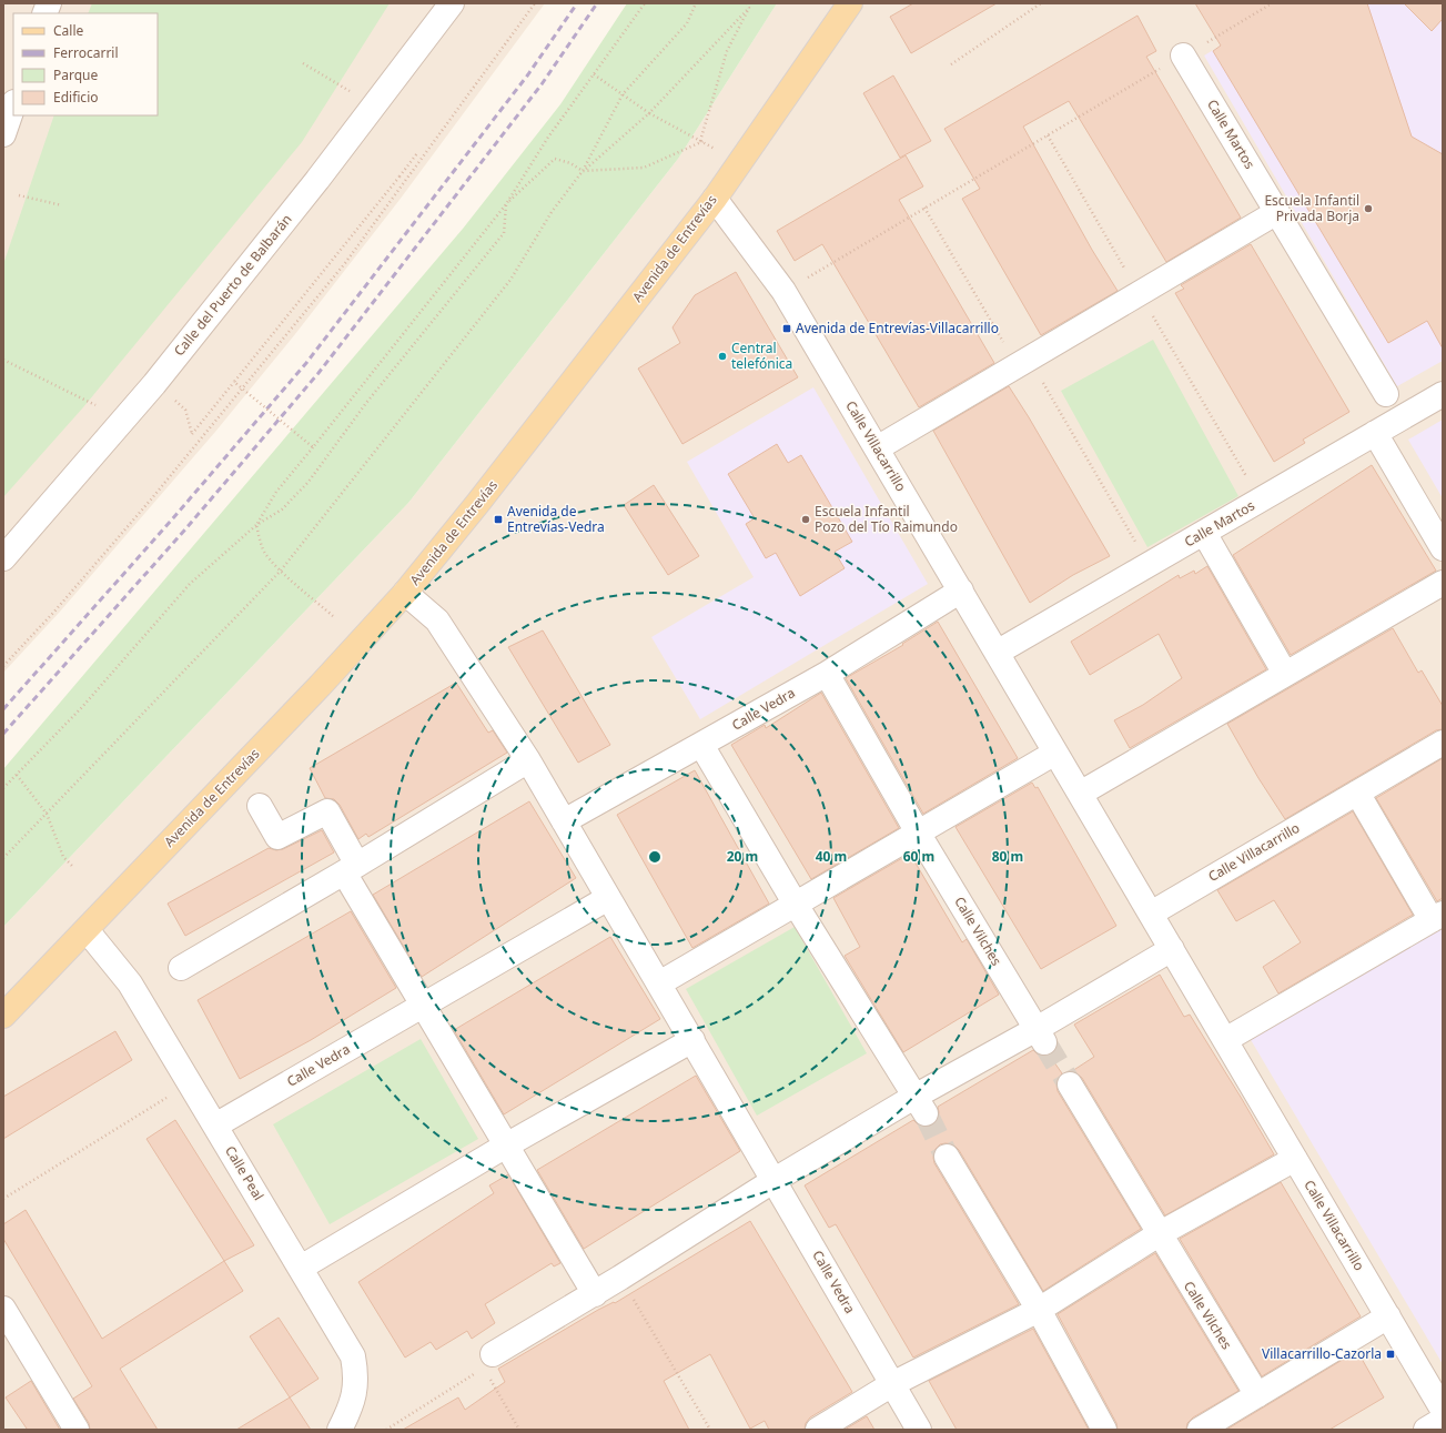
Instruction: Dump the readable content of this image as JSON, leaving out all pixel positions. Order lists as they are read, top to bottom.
{
  "streets": {
    "main road": ["Avenida de Entrevías"],
    "street": [
      "Calle Martos",
      "Calle del Puerto de Balbarán",
      "Calle Villacarrillo",
      "Calle Vedra",
      "Calle Vilches",
      "Calle Peal"
    ]
  },
  "crossings": [
    ["Calle Martos", "Calle Villacarrillo"],
    ["Avenida de Entrevías", "Calle Villacarrillo"],
    ["Avenida de Entrevías", "Calle Vedra"],
    ["Avenida de Entrevías", "Calle Peal"],
    ["Calle Villacarrillo", "Calle Vedra"],
    ["Calle Vedra", "Calle Vilches"],
    ["Calle Vedra", "Calle Peal"]
  ],
  "places": {
    "other": ["Escuela Infantil Privada Borja", "Central telefónica", "Escuela Infantil Pozo del Tío Raimundo"],
    "transit": ["Avenida de Entrevías-Villacarrillo", "Avenida de Entrevías-Vedra", "Villacarrillo-Cazorla"]
  },
  "legend": [
    "Calle",
    "Ferrocarril",
    "Parque",
    "Edificio"
  ],
  "rings": [
    "20 m",
    "40 m",
    "60 m",
    "80 m"
  ]
}
